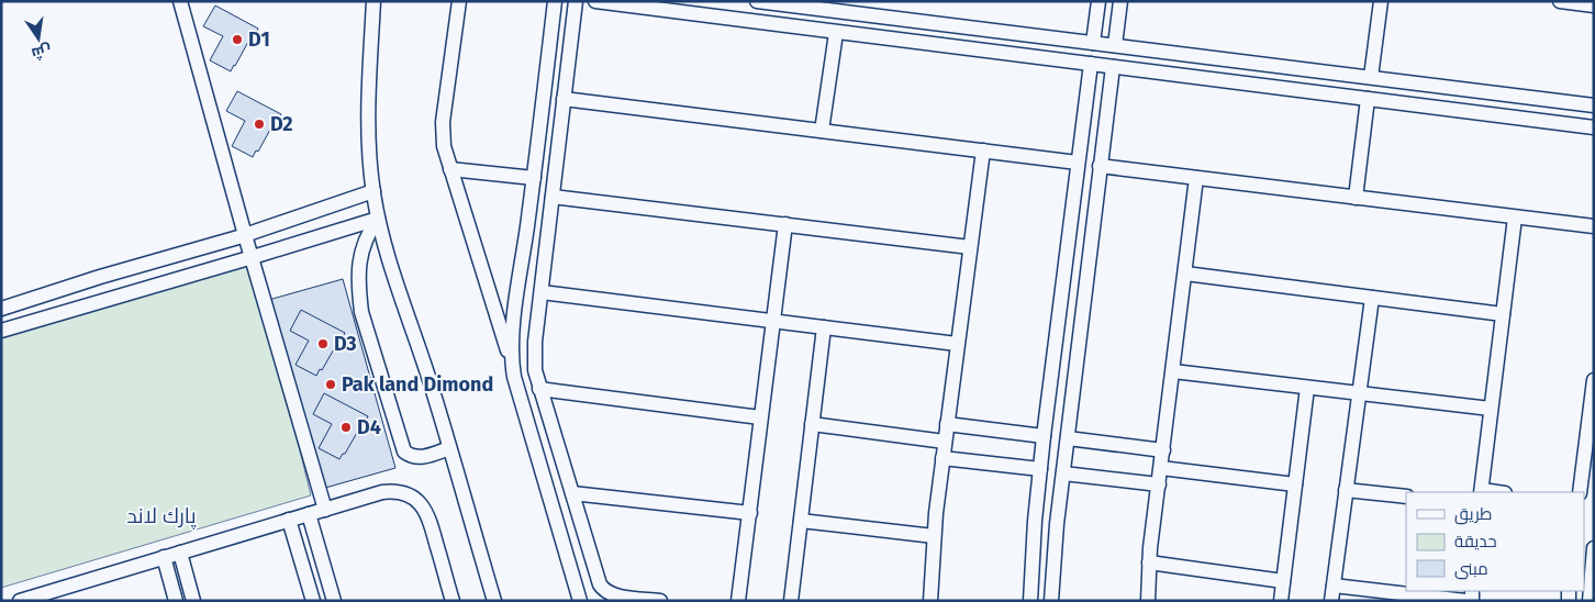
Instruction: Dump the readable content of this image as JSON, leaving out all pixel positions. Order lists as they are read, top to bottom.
{
  "districts": ["پارك لاند"],
  "places": [
    "D1",
    "D2",
    "D3",
    "Pak land Dimond",
    "D4"
  ],
  "legend": ["طريق", "حديقة", "مبنى"],
  "north": "bottom"
}
